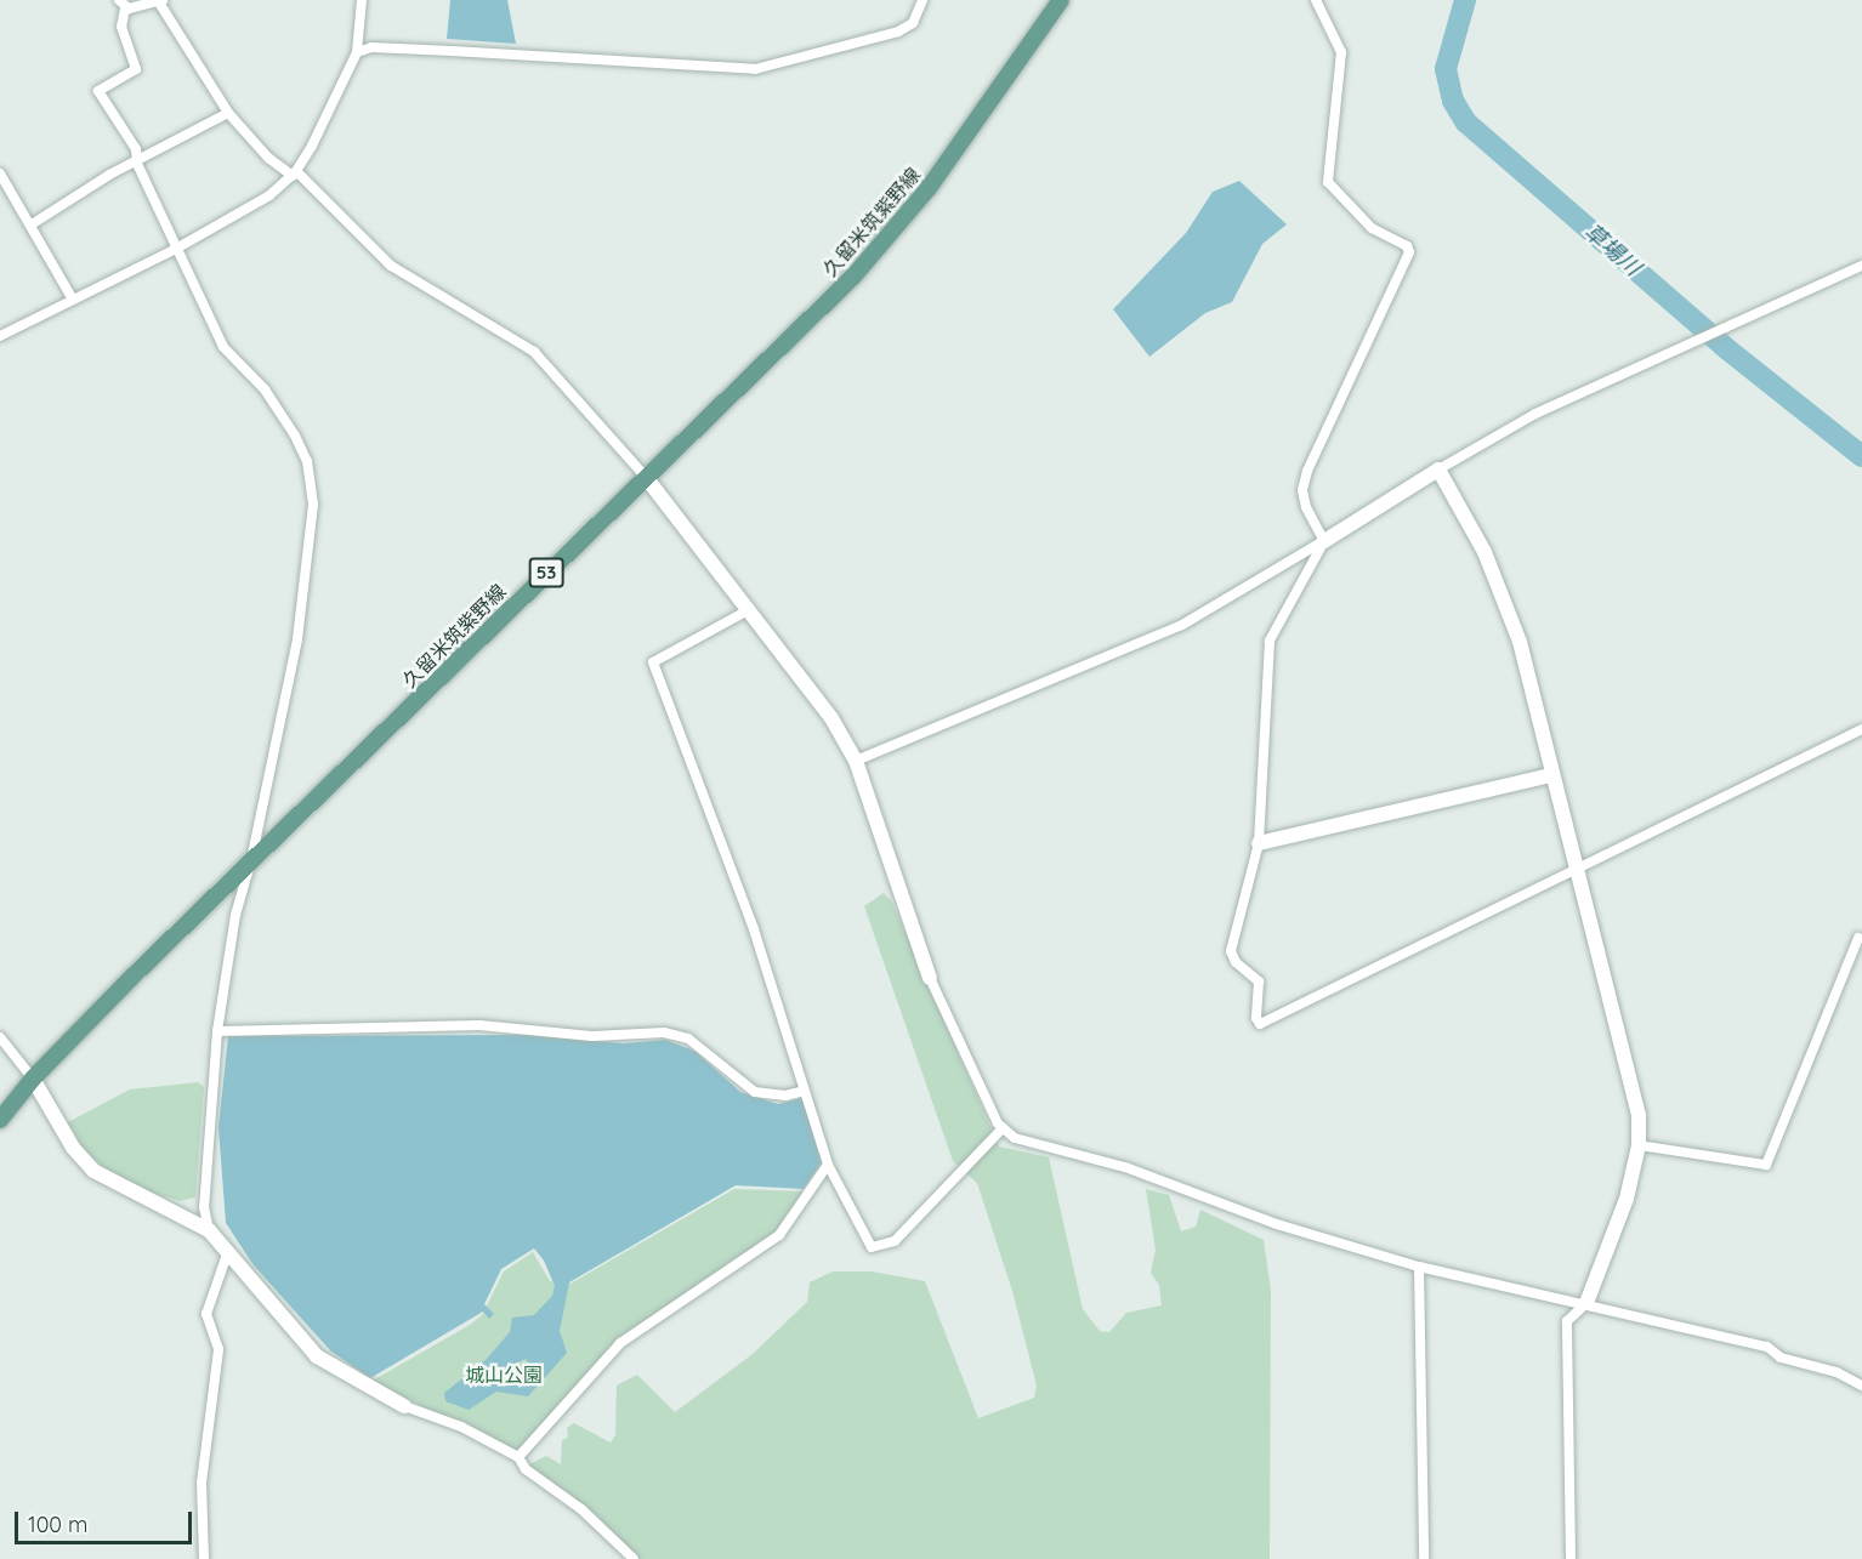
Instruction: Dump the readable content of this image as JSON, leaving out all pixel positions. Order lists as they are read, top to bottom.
{
  "streets": {
    "main road": ["久留米筑紫野線", "53"]
  },
  "water": ["草場川"],
  "parks": ["城山公園"],
  "scale_bar": "100 m"
}
